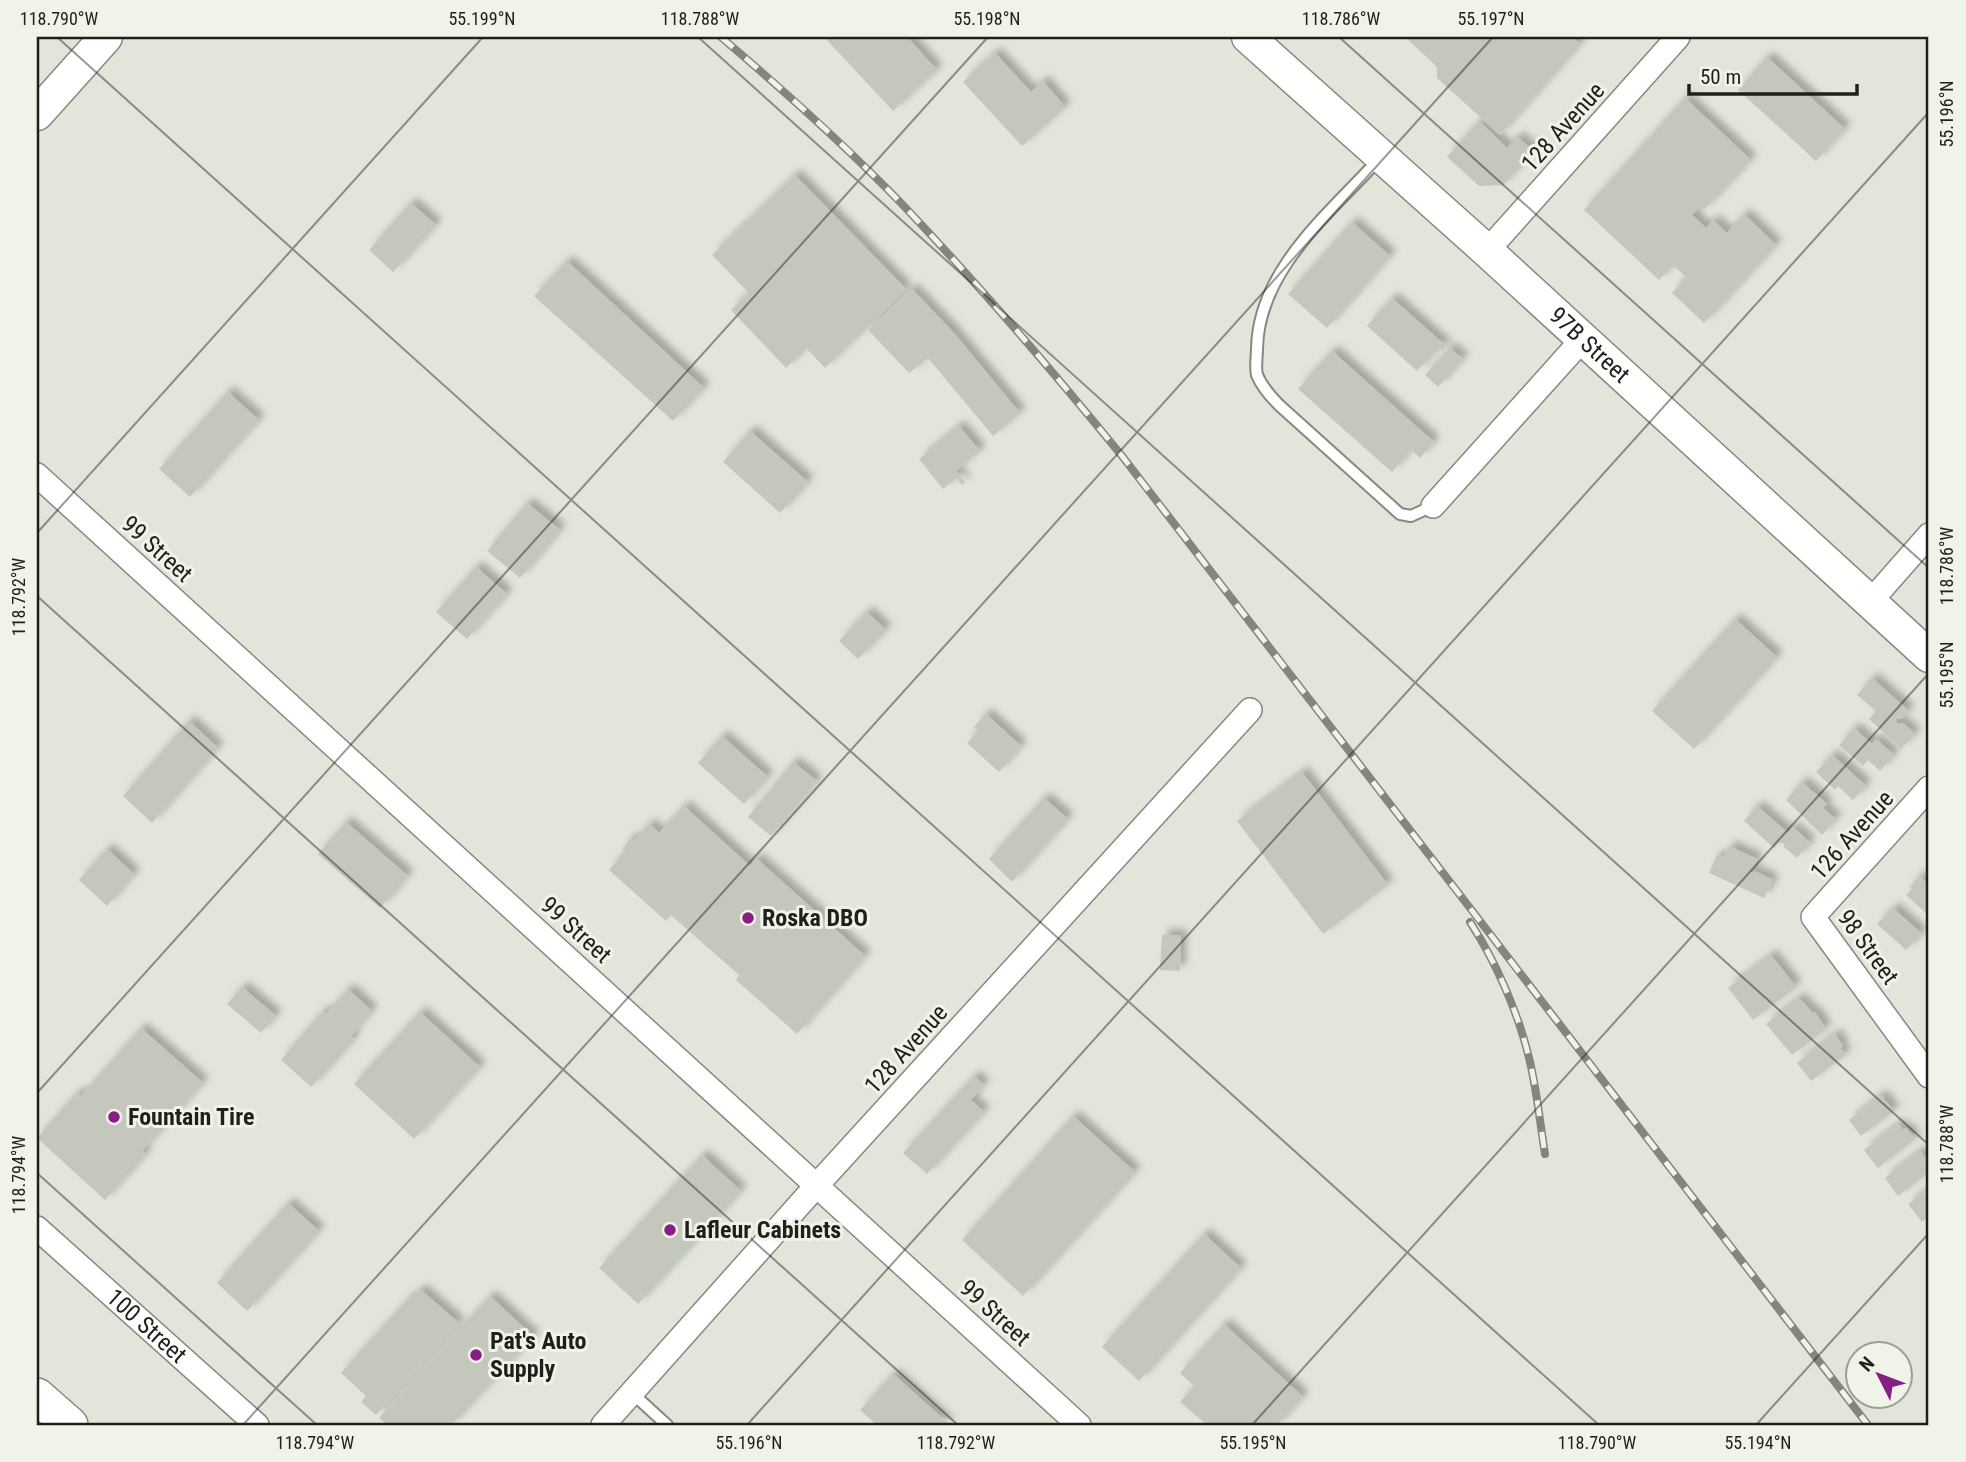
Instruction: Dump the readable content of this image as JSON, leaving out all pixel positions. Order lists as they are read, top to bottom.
{
  "streets": {
    "street": [
      "128 Avenue",
      "97B Street",
      "99 Street",
      "126 Avenue",
      "98 Street",
      "100 Street"
    ]
  },
  "crossings": [
    ["128 Avenue", "97B Street"],
    ["128 Avenue", "99 Street"],
    ["126 Avenue", "98 Street"]
  ],
  "places": [
    "Roska DBO",
    "Fountain Tire",
    "Lafleur Cabinets",
    "Pat's Auto Supply"
  ],
  "scale_bar": "50 m",
  "north": "top left",
  "coordinates": [
    "118.790°W",
    "55.199°N",
    "118.788°W",
    "55.198°N",
    "118.786°W",
    "55.197°N",
    "55.196°N",
    "118.792°W",
    "55.195°N",
    "118.794°W",
    "55.194°N"
  ]
}
